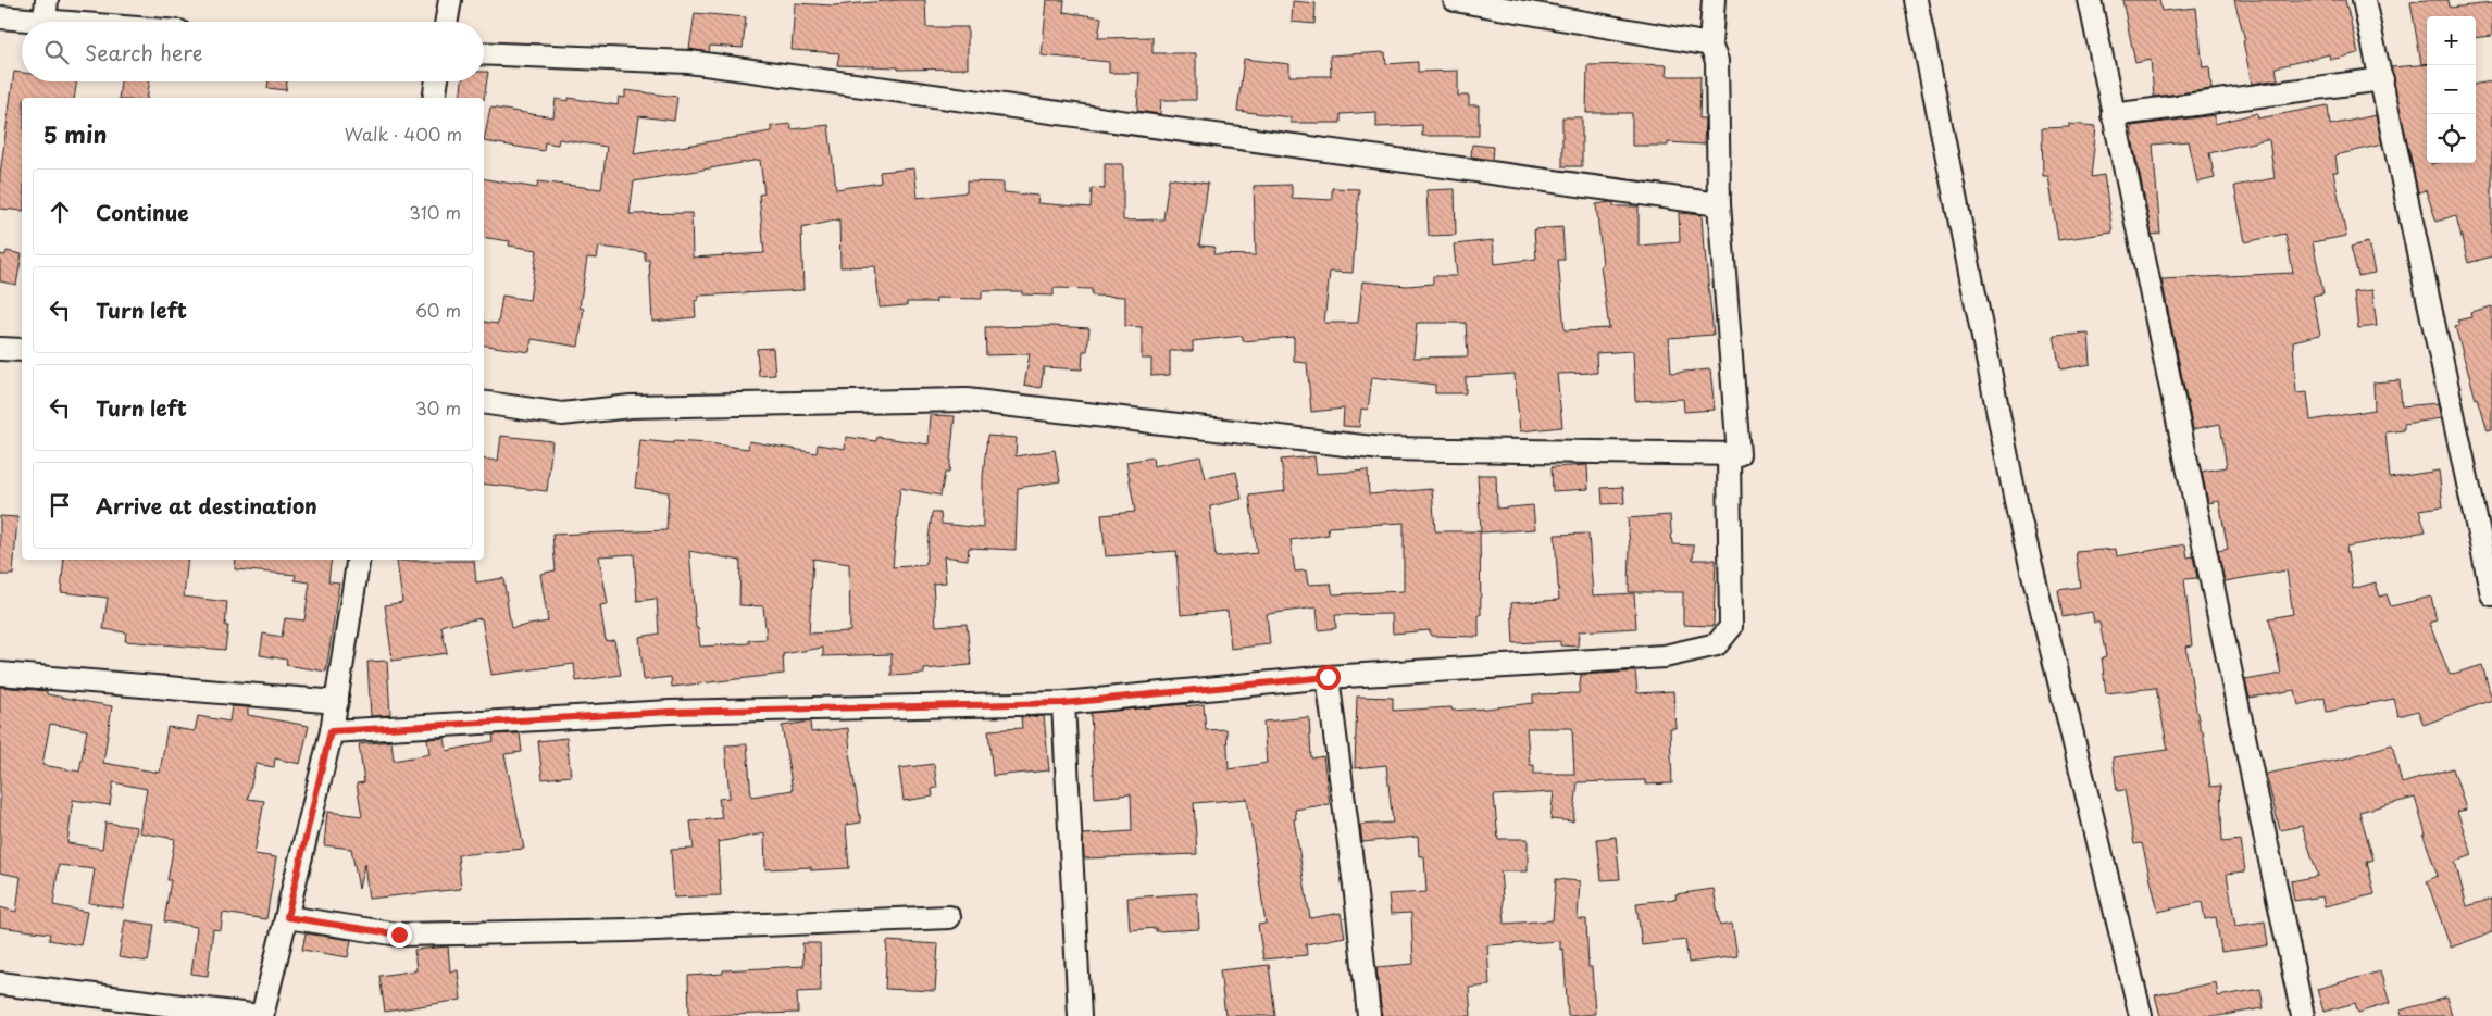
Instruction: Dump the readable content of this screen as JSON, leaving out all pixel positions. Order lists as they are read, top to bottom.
{
  "page": {
    "map_buttons": ["+", "−"],
    "search": "Search here",
    "heading": ["5 min", "Walk · 400 m"],
    "list": [
      ["Continue", "310 m"],
      ["Turn left", "60 m"],
      ["Turn left", "30 m"],
      "Arrive at destination"
    ]
  }
}
